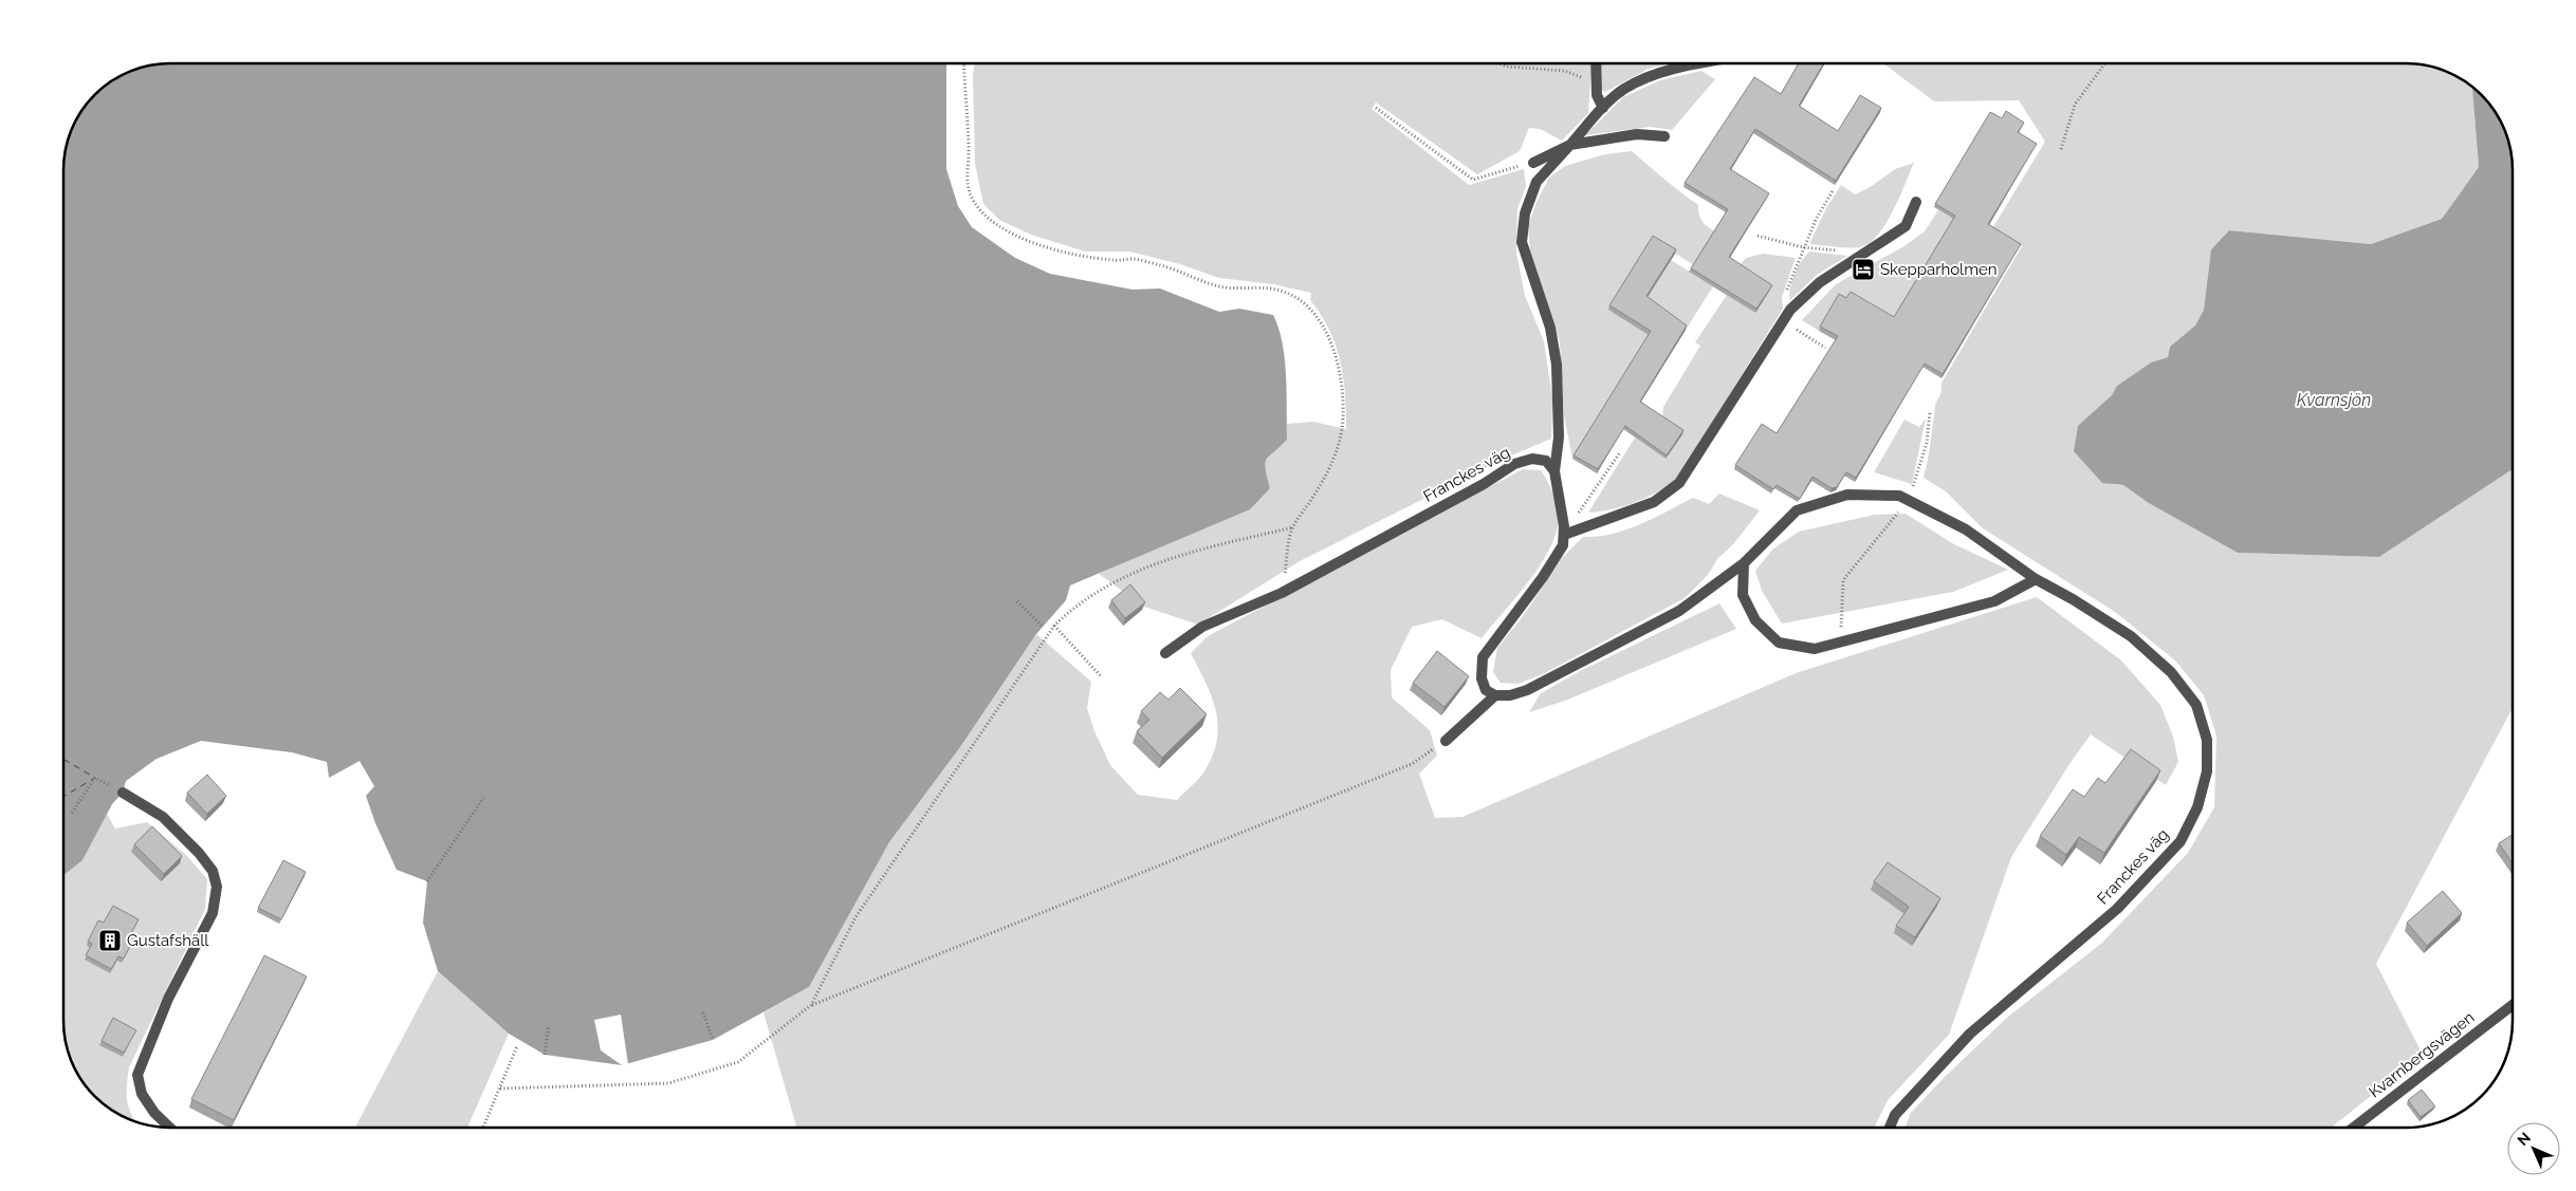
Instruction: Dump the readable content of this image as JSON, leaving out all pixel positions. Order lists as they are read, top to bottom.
{
  "streets": {
    "street": ["Franckes väg", "Kvarnbergsvägen"]
  },
  "water": ["Kvarnsjön"],
  "places": {
    "hotel": ["Skepparholmen"],
    "building": ["Gustafshäll"]
  },
  "north": "top left"
}
